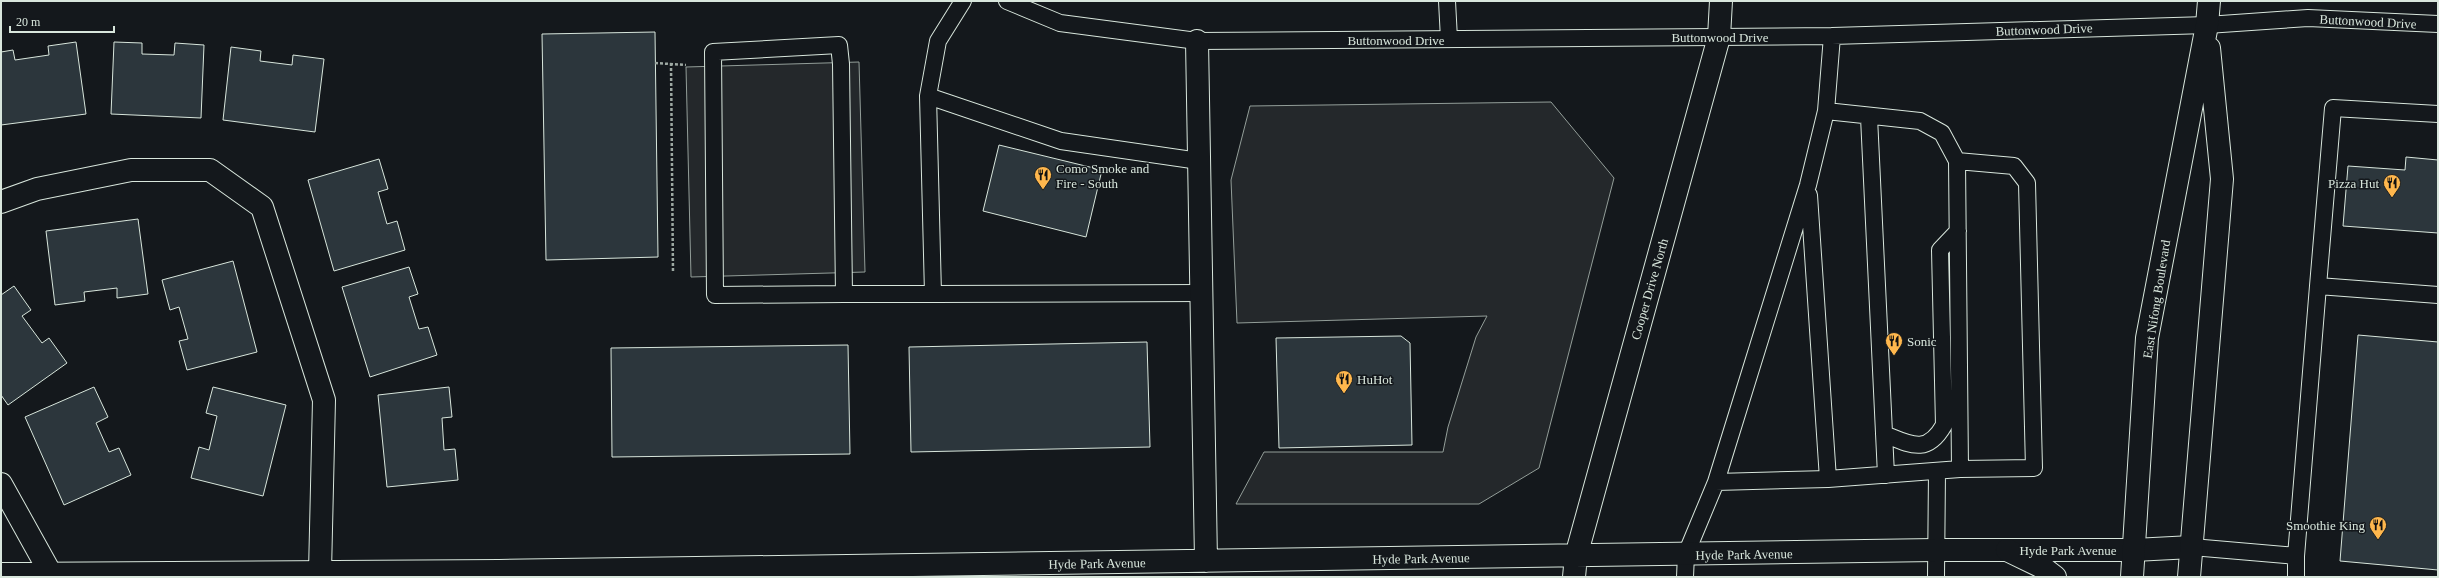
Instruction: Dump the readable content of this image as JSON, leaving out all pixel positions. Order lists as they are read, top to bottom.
{
  "streets": {
    "street": ["Cooper Drive North", "East Nifong Boulevard", "Hyde Park Avenue"],
    "lane": ["Buttonwood Drive"]
  },
  "crossings": [
    ["Buttonwood Drive", "Cooper Drive North"],
    ["Buttonwood Drive", "East Nifong Boulevard"],
    ["Cooper Drive North", "Hyde Park Avenue"],
    ["East Nifong Boulevard", "Hyde Park Avenue"]
  ],
  "places": {
    "restaurant": [
      "Como Smoke and Fire - South",
      "Pizza Hut",
      "Sonic",
      "HuHot",
      "Smoothie King"
    ]
  },
  "scale_bar": "20 m"
}
